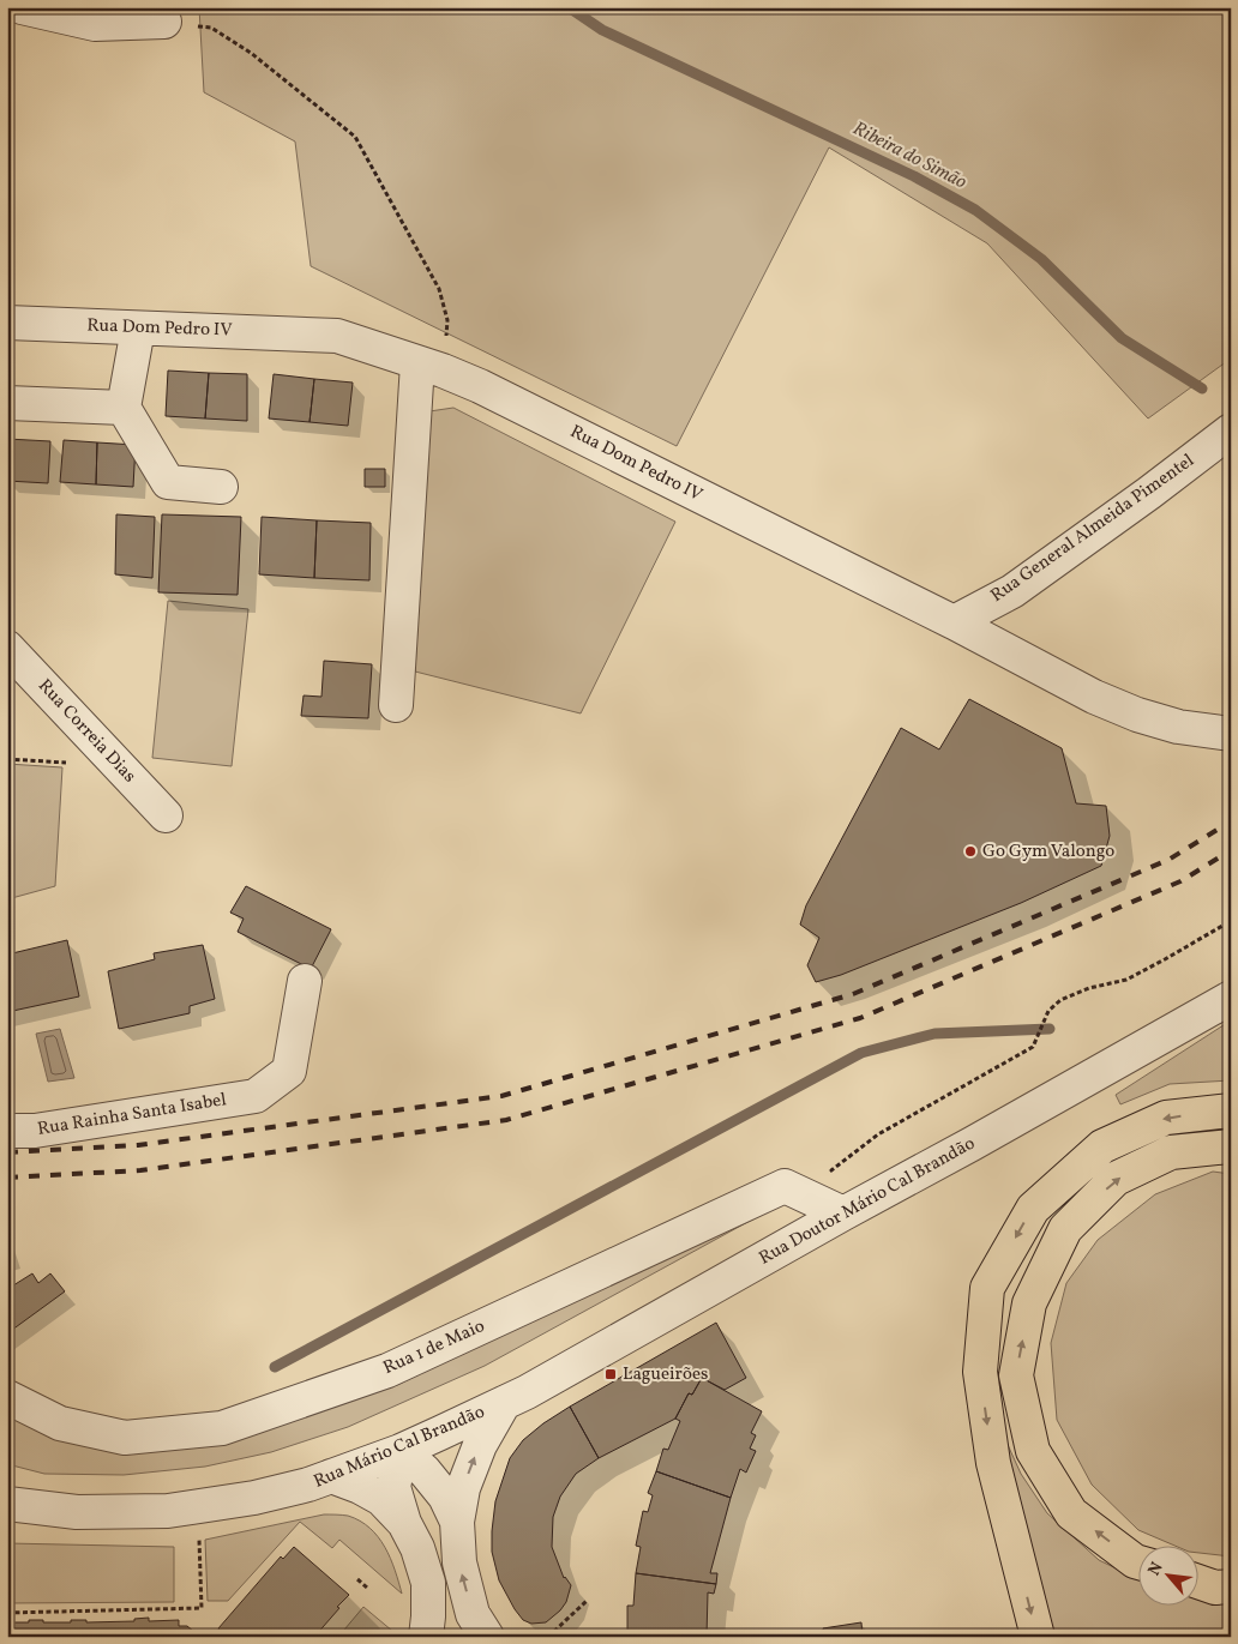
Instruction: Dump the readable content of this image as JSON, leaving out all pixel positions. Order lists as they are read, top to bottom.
{
  "streets": {
    "street": [
      "Rua Dom Pedro IV",
      "Rua General Almeida Pimentel",
      "Rua Correia Dias",
      "Rua Rainha Santa Isabel",
      "Rua Doutor Mário Cal Brandão",
      "Rua 1 de Maio",
      "Rua Mário Cal Brandão"
    ]
  },
  "crossings": [
    ["Rua Dom Pedro IV", "Rua General Almeida Pimentel"],
    ["Rua Doutor Mário Cal Brandão", "Rua 1 de Maio"],
    ["Rua Doutor Mário Cal Brandão", "Rua Mário Cal Brandão"]
  ],
  "water": ["Ribeira do Simão"],
  "places": {
    "other": ["Go Gym Valongo"],
    "transit": ["Lagueirões"]
  },
  "north": "top left"
}
